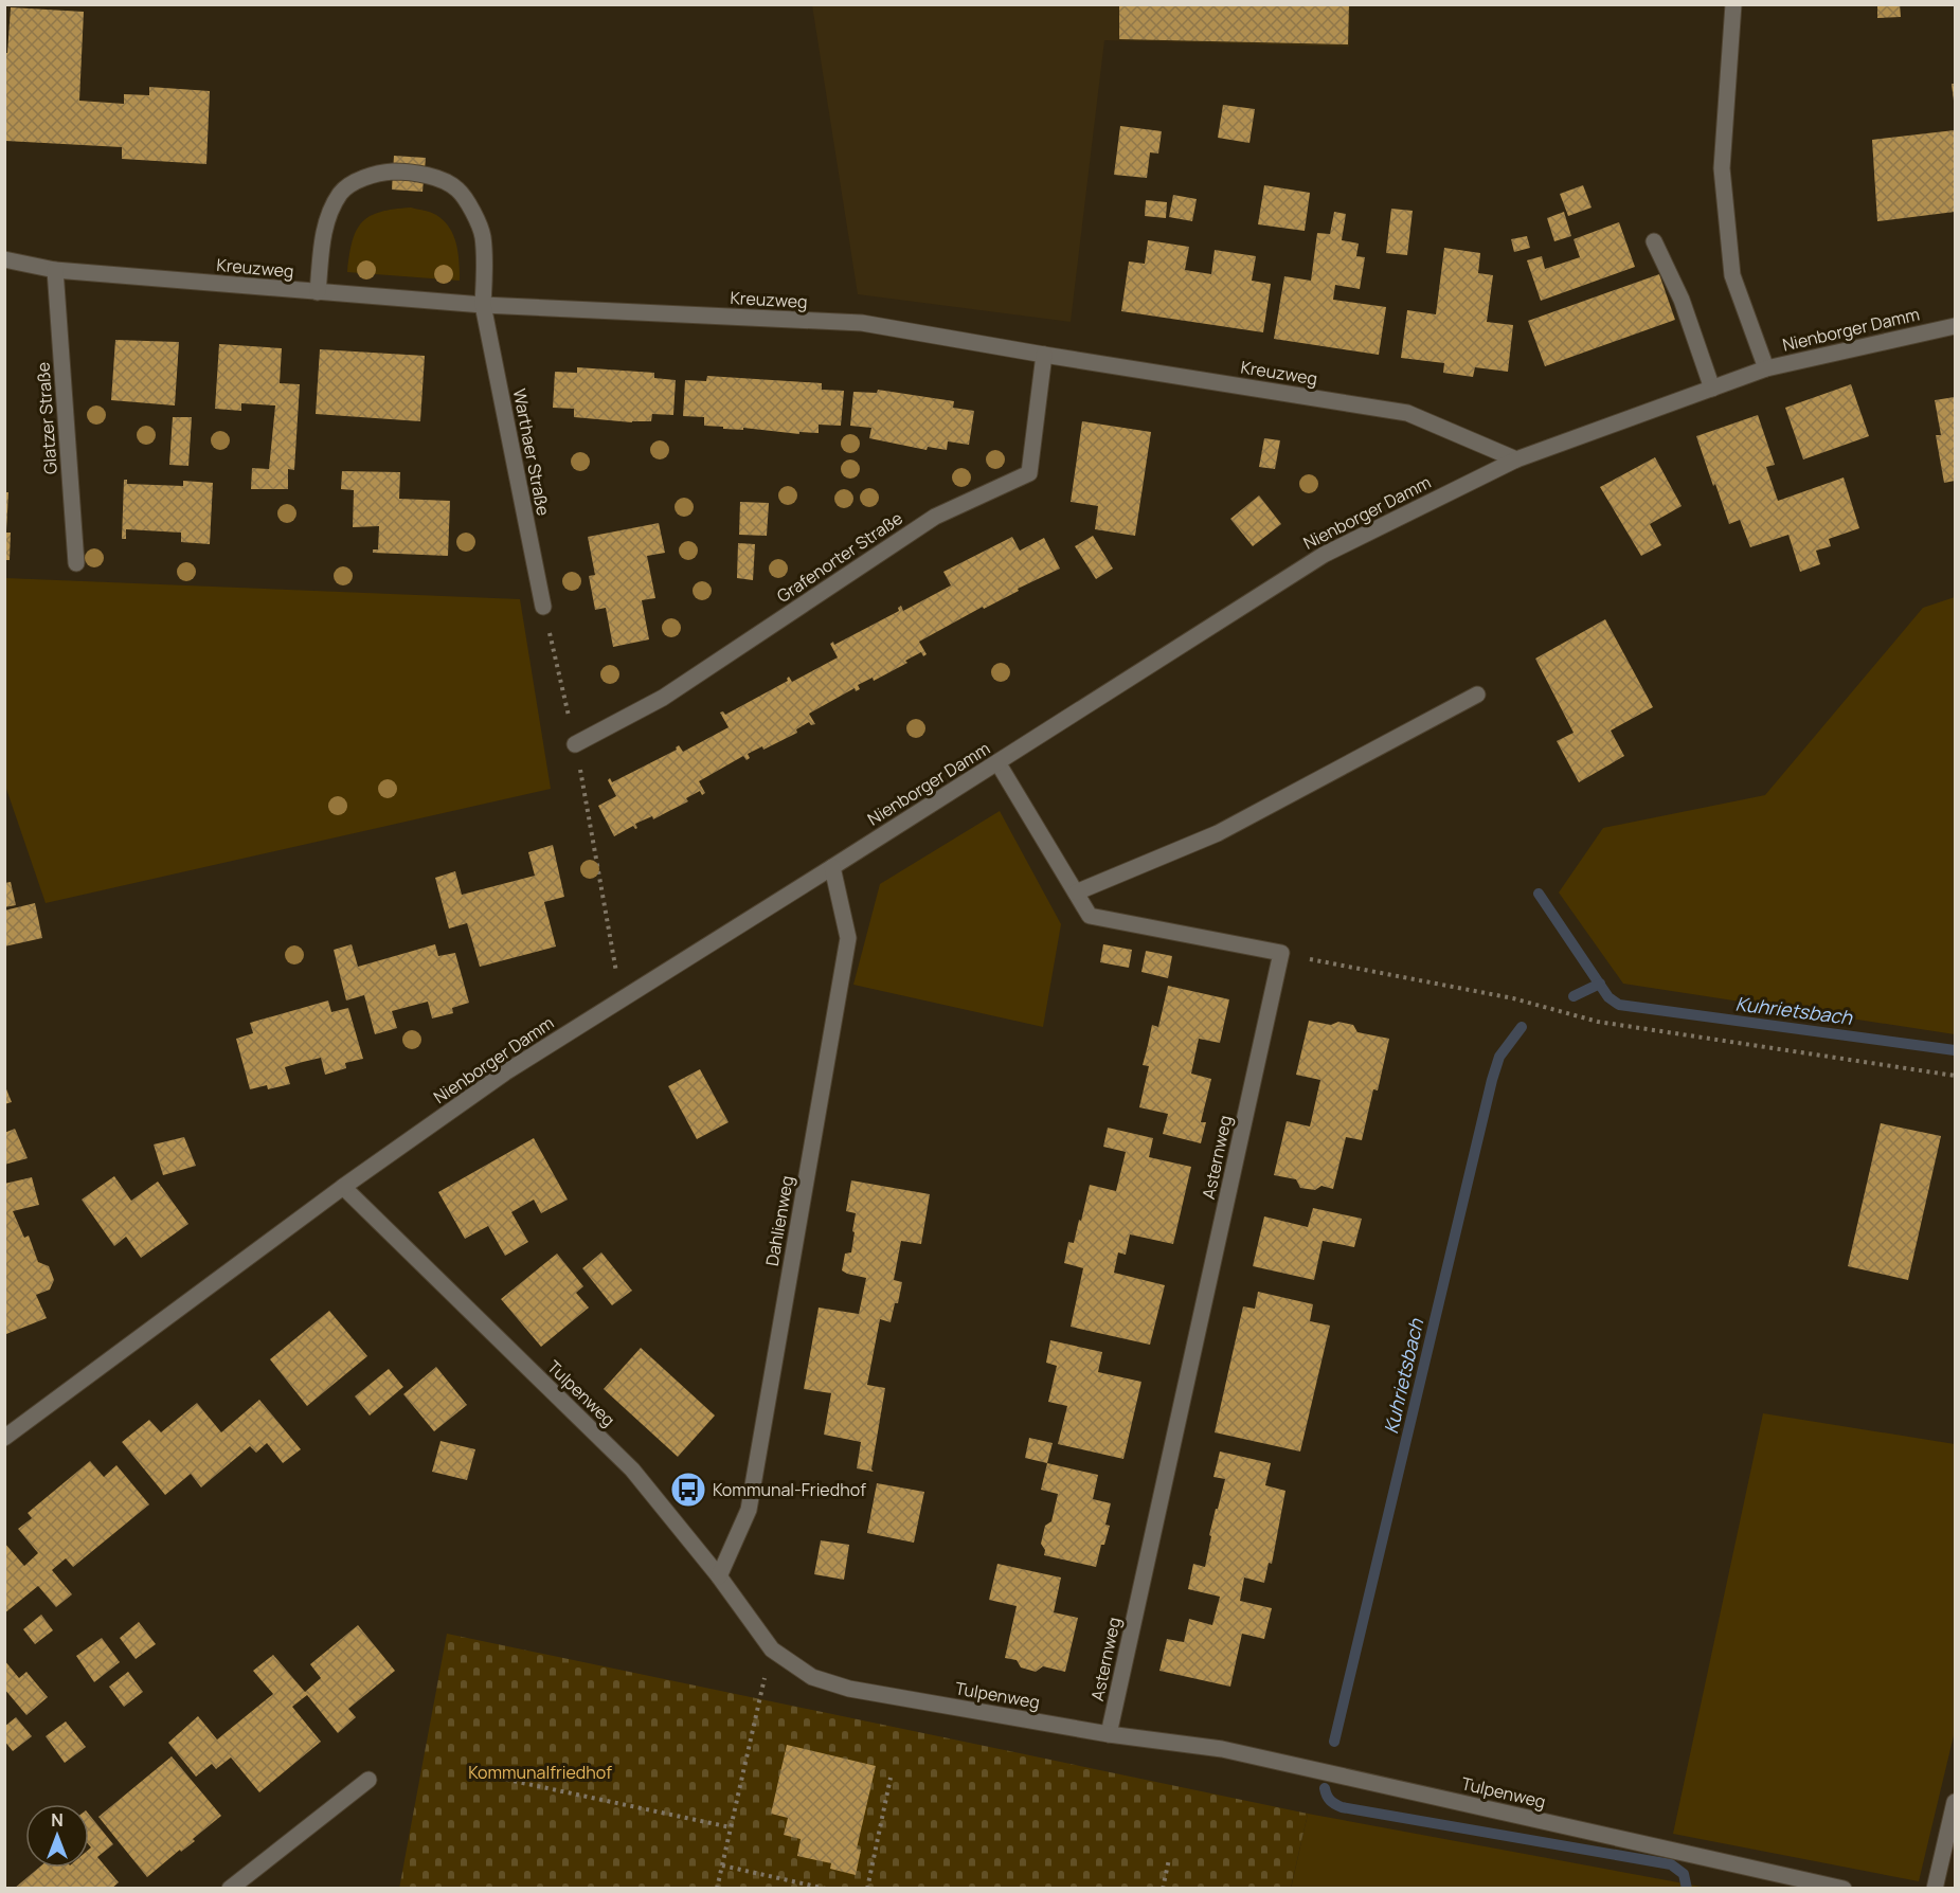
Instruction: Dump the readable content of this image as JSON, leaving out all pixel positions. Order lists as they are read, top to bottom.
{
  "streets": {
    "street": [
      "Kreuzweg",
      "Nienborger Damm",
      "Glatzer Straße",
      "Warthaer Straße",
      "Grafenorter Straße",
      "Asternweg",
      "Dahlienweg",
      "Tulpenweg"
    ]
  },
  "crossings": [
    ["Kreuzweg", "Nienborger Damm"],
    ["Kreuzweg", "Glatzer Straße"],
    ["Kreuzweg", "Warthaer Straße"],
    ["Kreuzweg", "Grafenorter Straße"],
    ["Nienborger Damm", "Dahlienweg"],
    ["Nienborger Damm", "Tulpenweg"],
    ["Asternweg", "Tulpenweg"],
    ["Dahlienweg", "Tulpenweg"]
  ],
  "water": ["Kuhrietsbach"],
  "parks": ["Kommunalfriedhof"],
  "places": {
    "bus stop": ["Kommunal-Friedhof"]
  },
  "north": "top"
}
